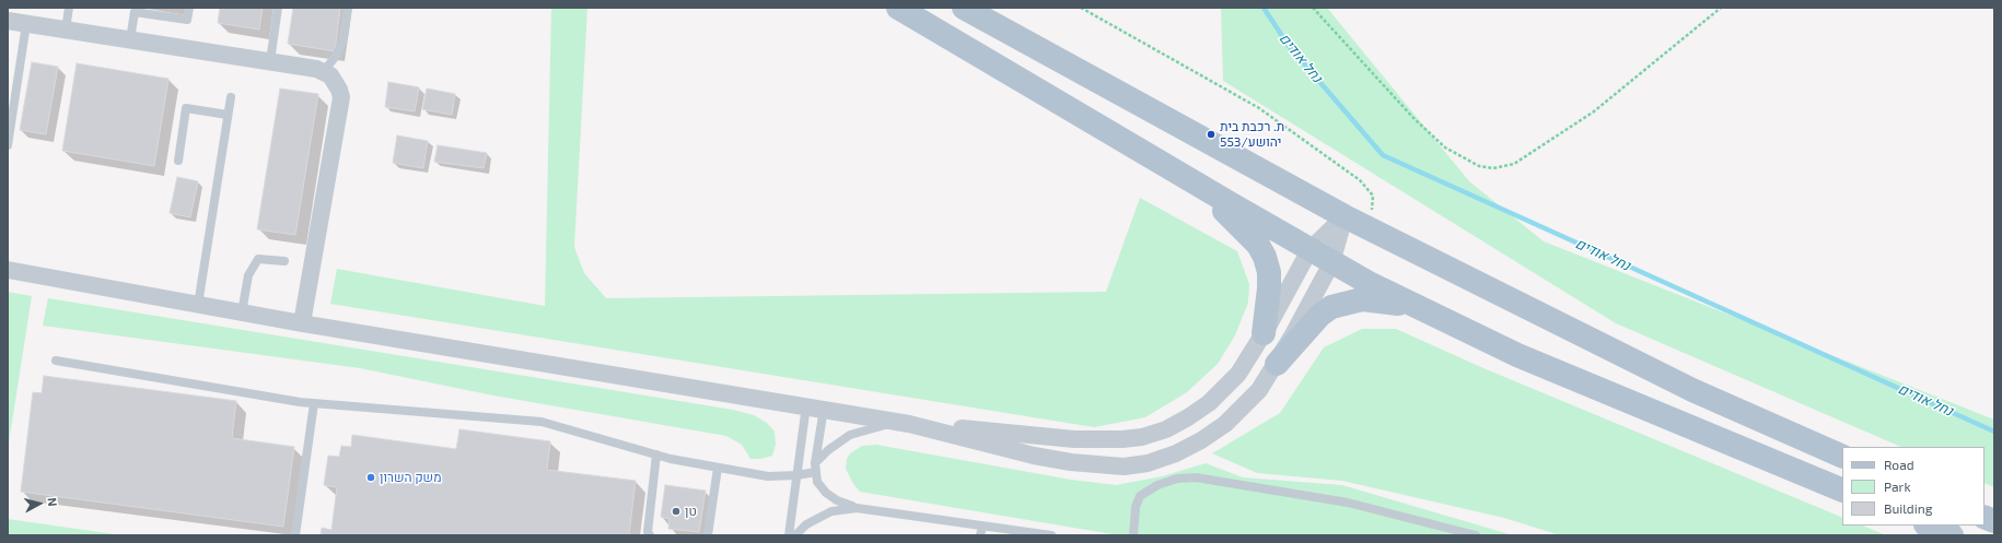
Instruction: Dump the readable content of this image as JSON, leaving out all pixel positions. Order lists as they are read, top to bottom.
{
  "water": ["נחל אודים"],
  "places": ["ת. רכבת בית יהושע/553", "משק השרון", "טן"],
  "legend": ["Road", "Park", "Building"],
  "north": "right"
}
